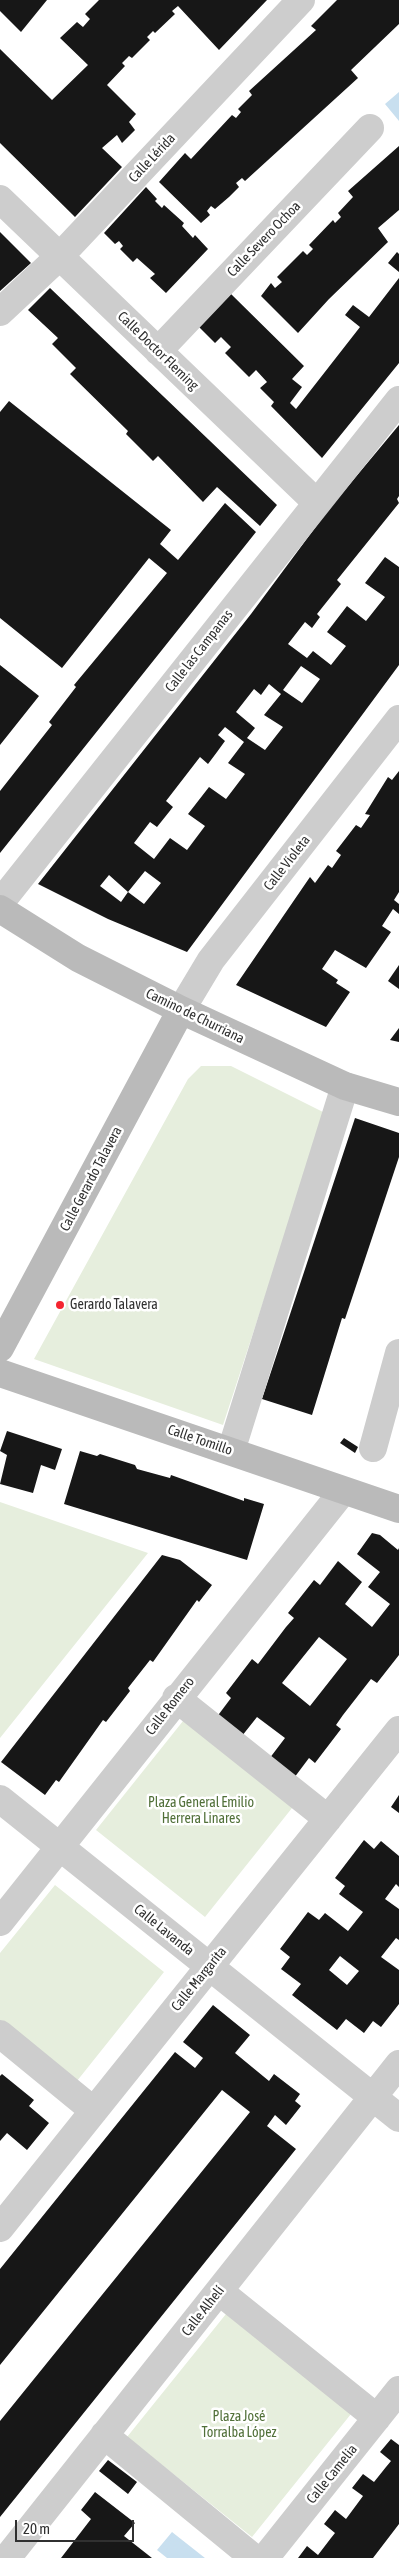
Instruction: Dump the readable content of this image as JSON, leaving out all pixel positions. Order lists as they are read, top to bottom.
{
  "streets": {
    "street": [
      "Calle Lérida",
      "Calle Severo Ochoa",
      "Calle Doctor Fleming",
      "Calle las Campanas",
      "Calle Violeta",
      "Camino de Churriana",
      "Calle Gerardo Talavera",
      "Calle Tomillo",
      "Calle Romero",
      "Calle Lavanda",
      "Calle Margarita",
      "Calle Alhelí",
      "Calle Camelia"
    ]
  },
  "crossings": [
    ["Calle Lérida", "Calle Doctor Fleming"],
    ["Calle Severo Ochoa", "Calle Doctor Fleming"],
    ["Calle Doctor Fleming", "Calle las Campanas"],
    ["Calle Violeta", "Camino de Churriana"],
    ["Calle Violeta", "Calle Gerardo Talavera"],
    ["Camino de Churriana", "Calle Gerardo Talavera"],
    ["Calle Tomillo", "Calle Romero"],
    ["Calle Romero", "Calle Lavanda"],
    ["Calle Lavanda", "Calle Margarita"],
    ["Calle Lavanda", "Calle Alhelí"]
  ],
  "parks": ["Plaza General Emilio Herrera Linares", "Plaza José Torralba López"],
  "places": ["Gerardo Talavera"],
  "scale_bar": "20 m"
}
